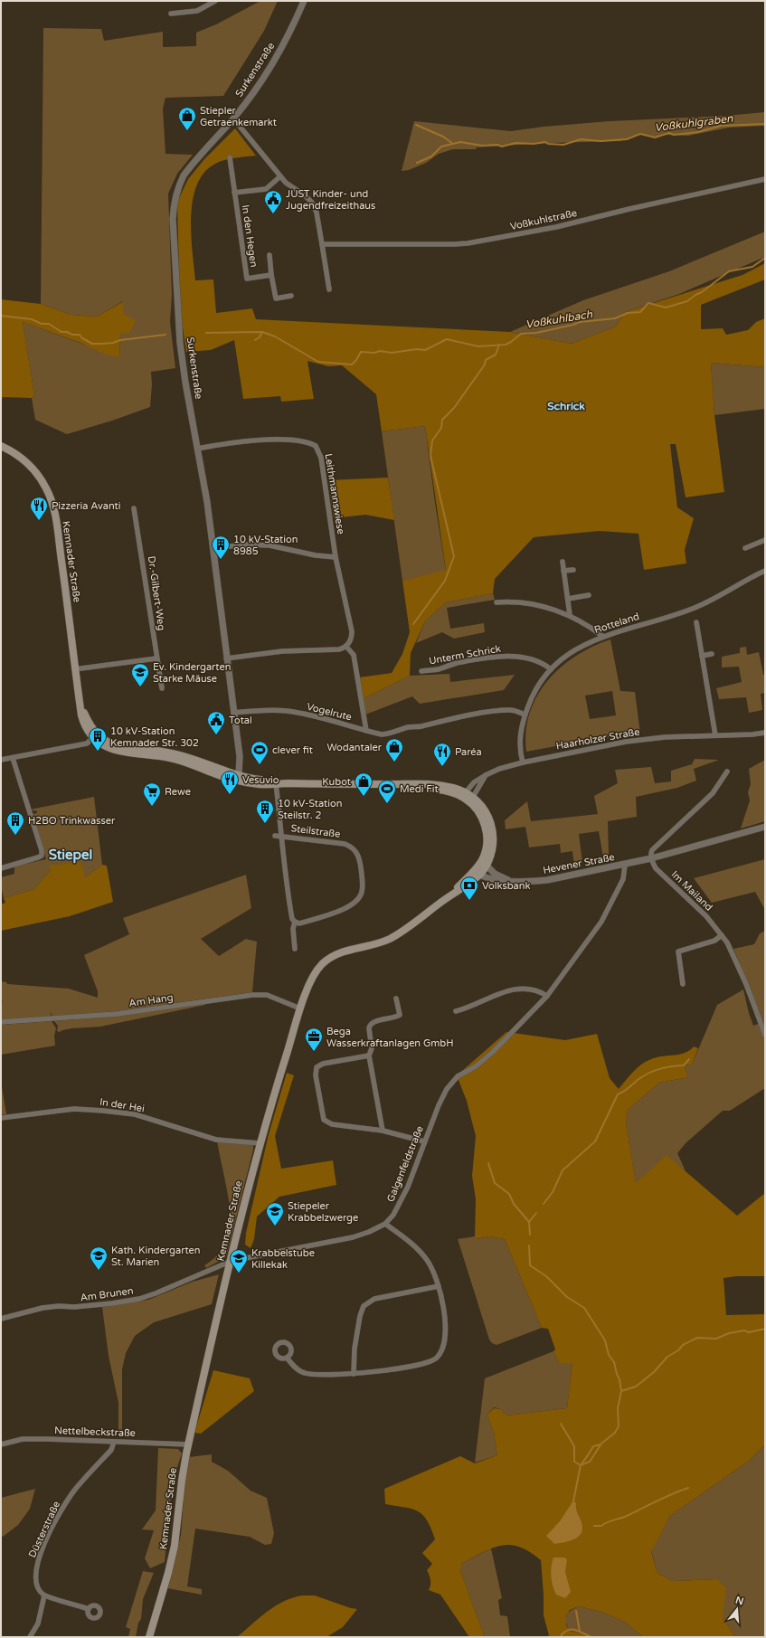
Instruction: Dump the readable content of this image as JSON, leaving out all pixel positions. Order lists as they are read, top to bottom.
{
  "streets": {
    "main road": ["Kemnader Straße"],
    "street": [
      "Surkenstraße",
      "Voßkuhlstraße",
      "In den Hegen",
      "Leithmannswiese",
      "Dr.-Gilbert-Weg",
      "Rotteland",
      "Unterm Schrick",
      "Vogelrute",
      "Haarholzer Straße",
      "Steilstraße",
      "Hevener Straße",
      "Im Mailand",
      "Am Hang",
      "In der Hei",
      "Galgenfeldstraße",
      "Am Brunen",
      "Nettelbeckstraße",
      "Düsterstraße"
    ]
  },
  "crossings": [
    ["Surkenstraße", "Leithmannswiese"],
    ["Surkenstraße", "Kemnader Straße"],
    ["Surkenstraße", "Vogelrute"],
    ["Kemnader Straße", "Haarholzer Straße"],
    ["Kemnader Straße", "Steilstraße"],
    ["Kemnader Straße", "Hevener Straße"],
    ["Kemnader Straße", "Am Hang"],
    ["Kemnader Straße", "In der Hei"],
    ["Kemnader Straße", "Galgenfeldstraße"],
    ["Kemnader Straße", "Am Brunen"],
    ["Kemnader Straße", "Nettelbeckstraße"],
    ["Rotteland", "Unterm Schrick"],
    ["Rotteland", "Vogelrute"],
    ["Rotteland", "Haarholzer Straße"],
    ["Hevener Straße", "Im Mailand"],
    ["Hevener Straße", "Galgenfeldstraße"],
    ["Galgenfeldstraße", "Am Brunen"],
    ["Nettelbeckstraße", "Düsterstraße"]
  ],
  "districts": ["Schrick", "Stiepel"],
  "water": ["Voßkuhlgraben", "Voßkuhlbach"],
  "places": {
    "shop": ["Stiepler Getraenkemarkt", "Wodantaler", "Kubot"],
    "public building": ["JUST Kinder- und Jugendfreizeithaus", "Total"],
    "restaurant": ["Pizzeria Avanti", "Paréa", "Vesuvio"],
    "building": [
      "10 kV-Station 8985",
      "10 kV-Station Kemnader Str. 302",
      "10 kV-Station Steilstr. 2",
      "H2BO Trinkwasser"
    ],
    "school or university": [
      "Ev. Kindergarten Starke Mäuse",
      "Stiepeler Krabbelzwerge",
      "Kath. Kindergarten St. Marien",
      "Krabbelstube Killekak"
    ],
    "sports": ["clever fit", "Medi Fit"],
    "supermarket": ["Rewe"],
    "bank": ["Volksbank"],
    "office": ["Bega Wasserkraftanlagen GmbH"]
  },
  "north": "top"
}
